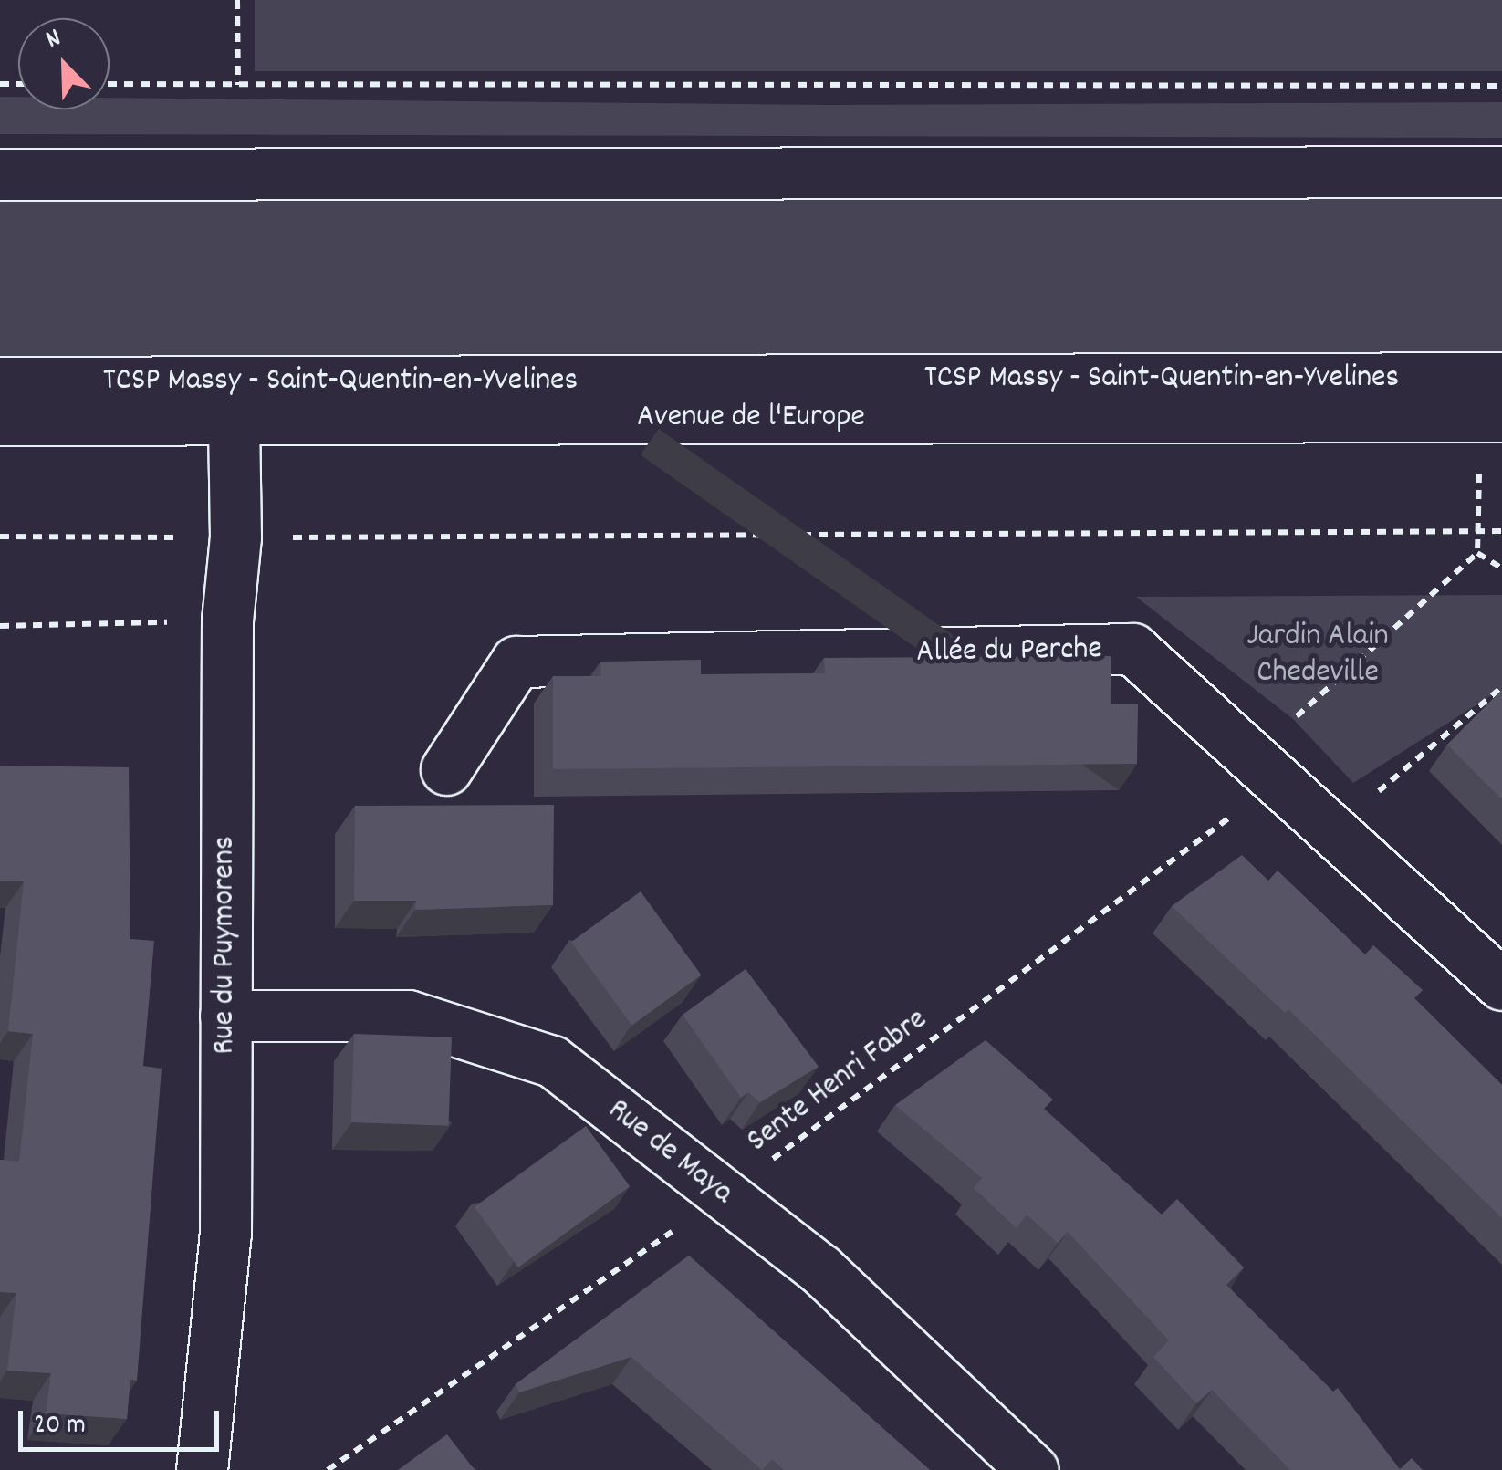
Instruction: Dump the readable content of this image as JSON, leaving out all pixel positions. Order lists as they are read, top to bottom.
{
  "streets": {
    "street": [
      "TCSP Massy - Saint-Quentin-en-Yvelines",
      "Avenue de l'Europe",
      "Allée du Perche",
      "Rue du Puymorens",
      "Rue de Maya"
    ],
    "path": ["Sente Henri Fabre"]
  },
  "crossings": [
    ["Avenue de l'Europe", "Rue du Puymorens"],
    ["Allée du Perche", "Sente Henri Fabre"],
    ["Rue du Puymorens", "Rue de Maya"],
    ["Sente Henri Fabre", "Rue de Maya"]
  ],
  "parks": ["Jardin Alain Chedeville"],
  "scale_bar": "20 m",
  "north": "top left"
}
